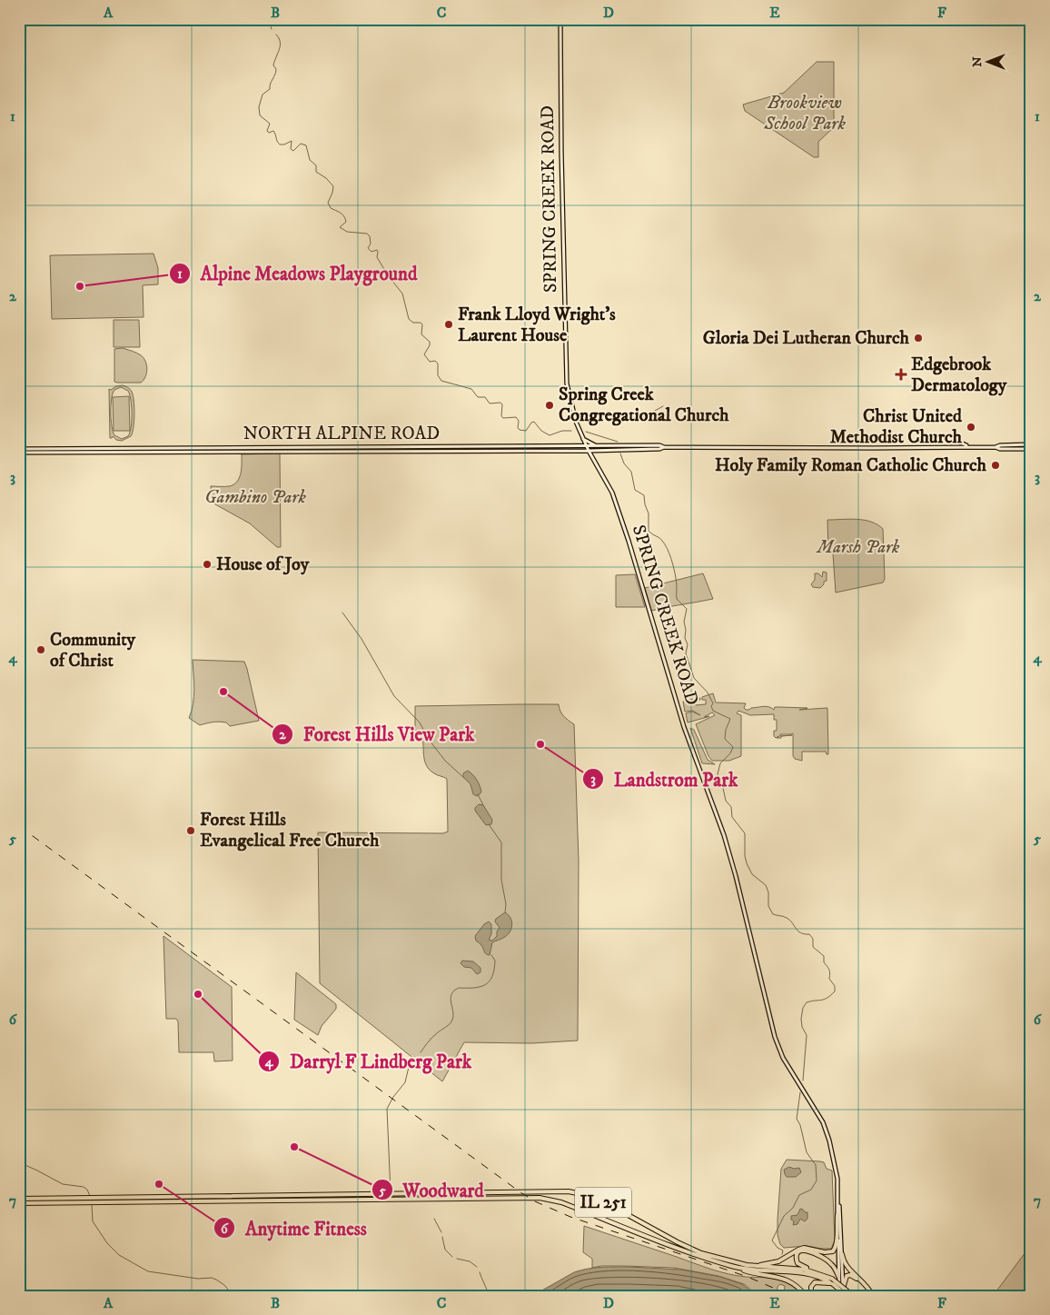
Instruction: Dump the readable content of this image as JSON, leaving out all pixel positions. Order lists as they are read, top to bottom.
{
  "streets": {
    "main road": ["SPRING CREEK ROAD", "NORTH ALPINE ROAD", "IL 251"]
  },
  "crossings": [
    ["SPRING CREEK ROAD", "NORTH ALPINE ROAD"]
  ],
  "parks": ["Brookview School Park", "Gambino Park", "Marsh Park"],
  "places": {
    "other": [
      "Alpine Meadows Playground",
      "Frank Lloyd Wright's Laurent House",
      "Gloria Dei Lutheran Church",
      "Spring Creek Congregational Church",
      "Christ United Methodist Church",
      "Holy Family Roman Catholic Church",
      "House of Joy",
      "Community of Christ",
      "Forest Hills View Park",
      "Landstrom Park",
      "Forest Hills Evangelical Free Church",
      "Darryl F Lindberg Park",
      "Woodward",
      "Anytime Fitness"
    ],
    "health": ["Edgebrook Dermatology"]
  },
  "north": "left",
  "grid": {
    "columns": [
      "A",
      "B",
      "C",
      "D",
      "E",
      "F"
    ],
    "rows": [
      "1",
      "2",
      "3",
      "4",
      "5",
      "6",
      "7"
    ]
  }
}
